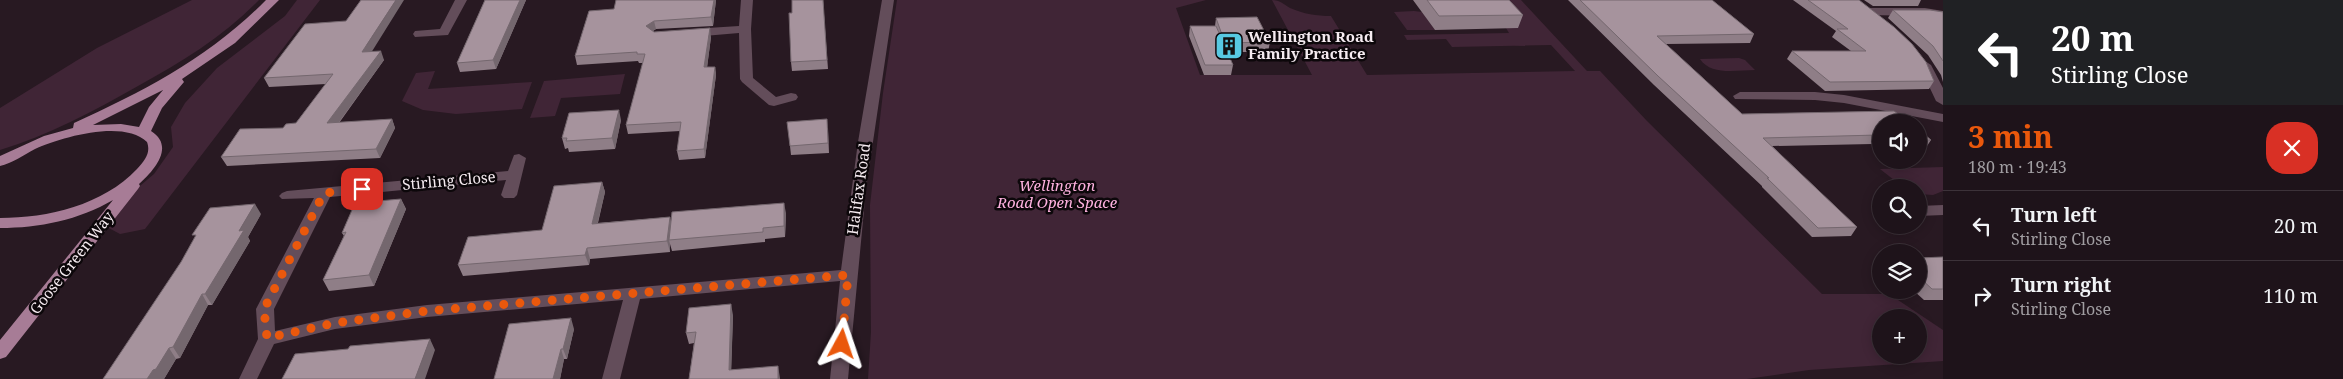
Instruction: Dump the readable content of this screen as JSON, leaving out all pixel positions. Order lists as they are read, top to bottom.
{
  "streets": {
    "main road": ["Goose Green Way"],
    "street": ["Stirling Close", "Halifax Road"]
  },
  "parks": ["Wellington Road Open Space"],
  "places": {
    "building": ["Wellington Road Family Practice"]
  },
  "page": {
    "turn": ["20 m", "Stirling Close"],
    "heading": ["3 min", "180 m · 19:43"],
    "map_buttons": "+",
    "list": [
      {
        "name": "Turn left",
        "note": "Stirling Close",
        "value": "20 m"
      },
      {
        "name": "Turn right",
        "note": "Stirling Close",
        "value": "110 m"
      }
    ]
  }
}
